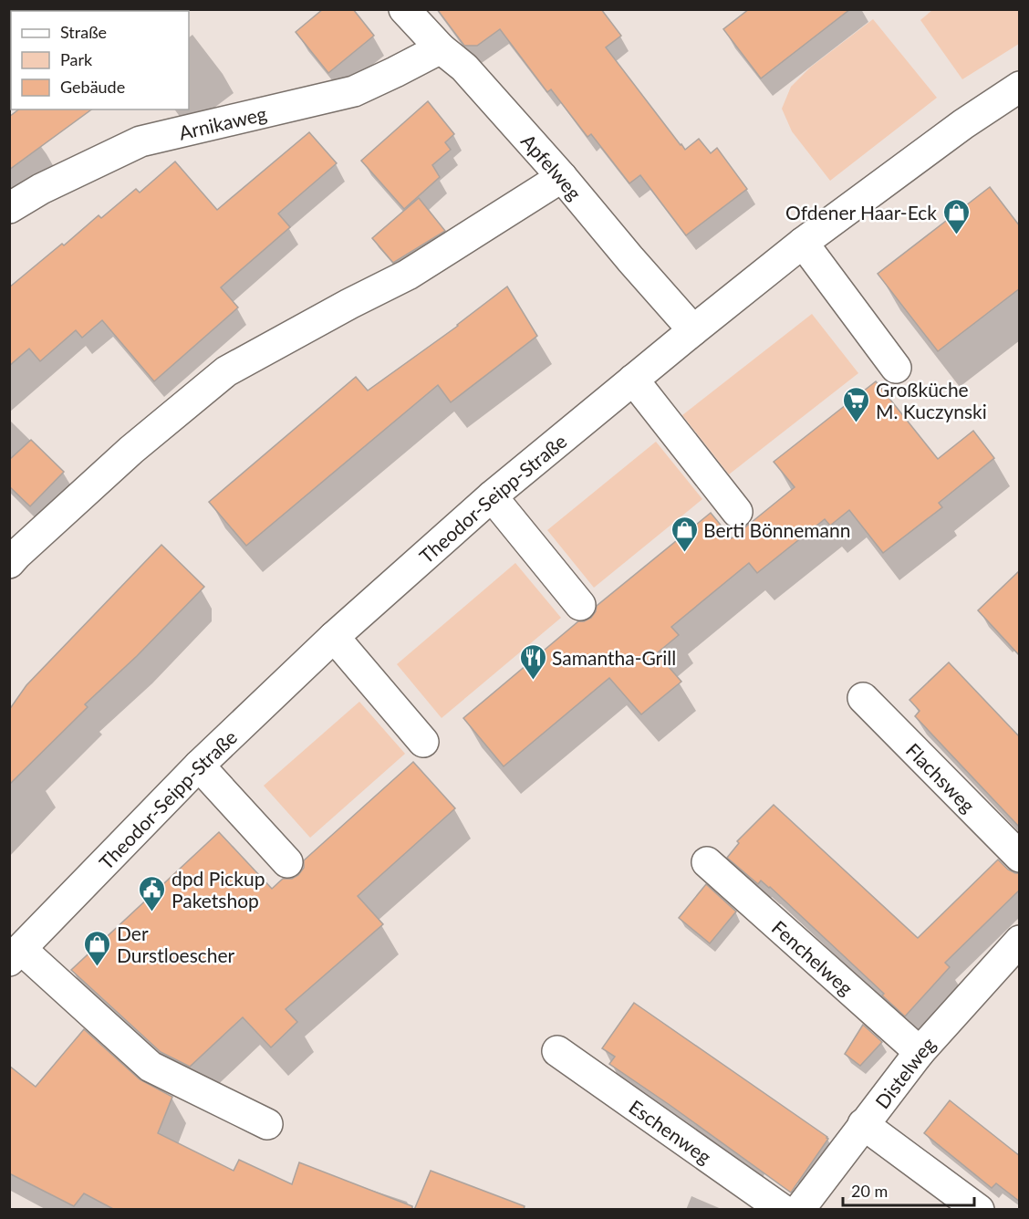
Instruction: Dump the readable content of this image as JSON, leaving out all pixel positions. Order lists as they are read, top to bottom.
{
  "streets": {
    "street": [
      "Arnikaweg",
      "Apfelweg",
      "Theodor-Seipp-Straße",
      "Flachsweg",
      "Fenchelweg",
      "Distelweg",
      "Eschenweg"
    ]
  },
  "crossings": [
    ["Arnikaweg", "Apfelweg"],
    ["Apfelweg", "Theodor-Seipp-Straße"],
    ["Fenchelweg", "Distelweg"]
  ],
  "places": {
    "shop": ["Ofdener Haar-Eck", "Berti Bönnemann", "Der Durstloescher"],
    "supermarket": ["Großküche M. Kuczynski"],
    "restaurant": ["Samantha-Grill"],
    "public building": ["dpd Pickup Paketshop"]
  },
  "legend": ["Straße", "Park", "Gebäude"],
  "scale_bar": "20 m"
}
